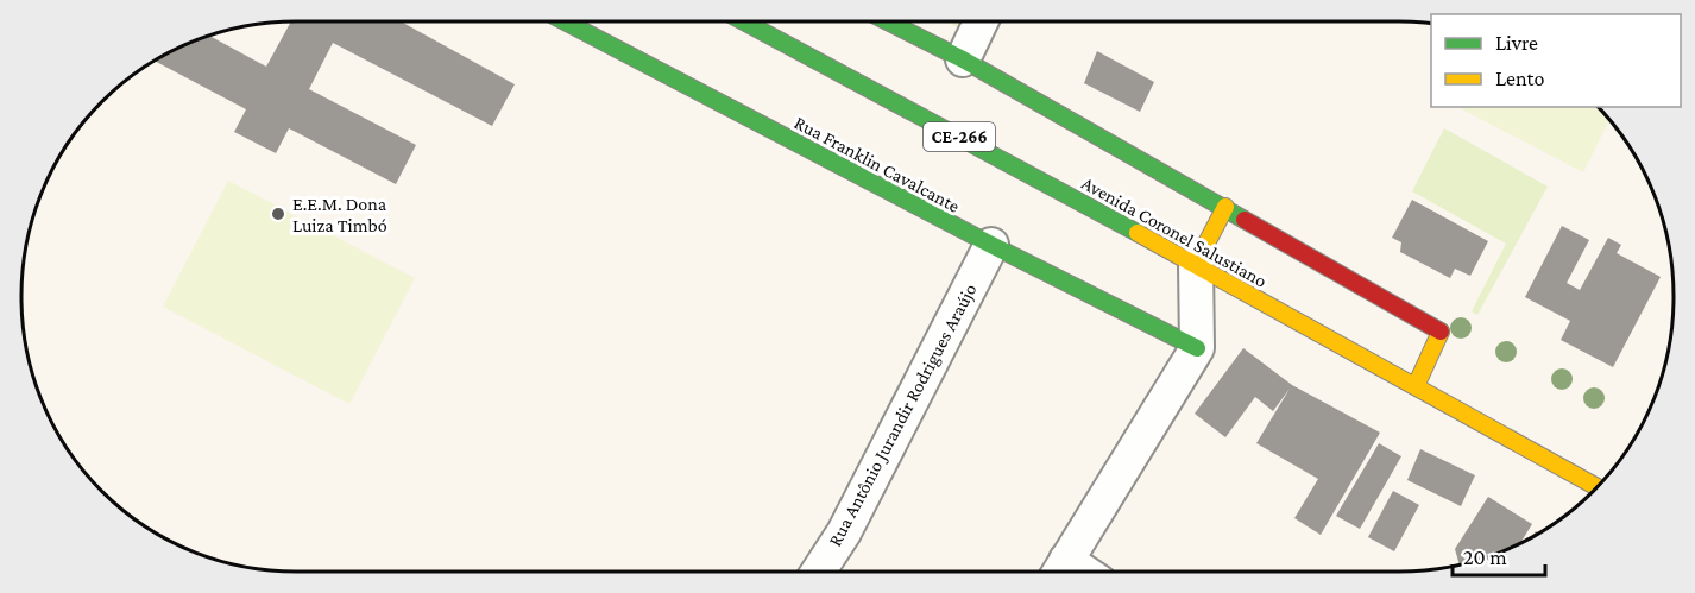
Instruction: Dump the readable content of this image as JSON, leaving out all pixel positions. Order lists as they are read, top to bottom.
{
  "streets": {
    "street": [
      "CE-266",
      "Rua Franklin Cavalcante",
      "Avenida Coronel Salustiano",
      "Rua Antônio Jurandir Rodrigues Araújo"
    ]
  },
  "crossings": [
    ["Rua Franklin Cavalcante", "Rua Antônio Jurandir Rodrigues Araújo"]
  ],
  "places": ["E.E.M. Dona Luiza Timbó"],
  "legend": ["Livre", "Lento"],
  "scale_bar": "20 m"
}
